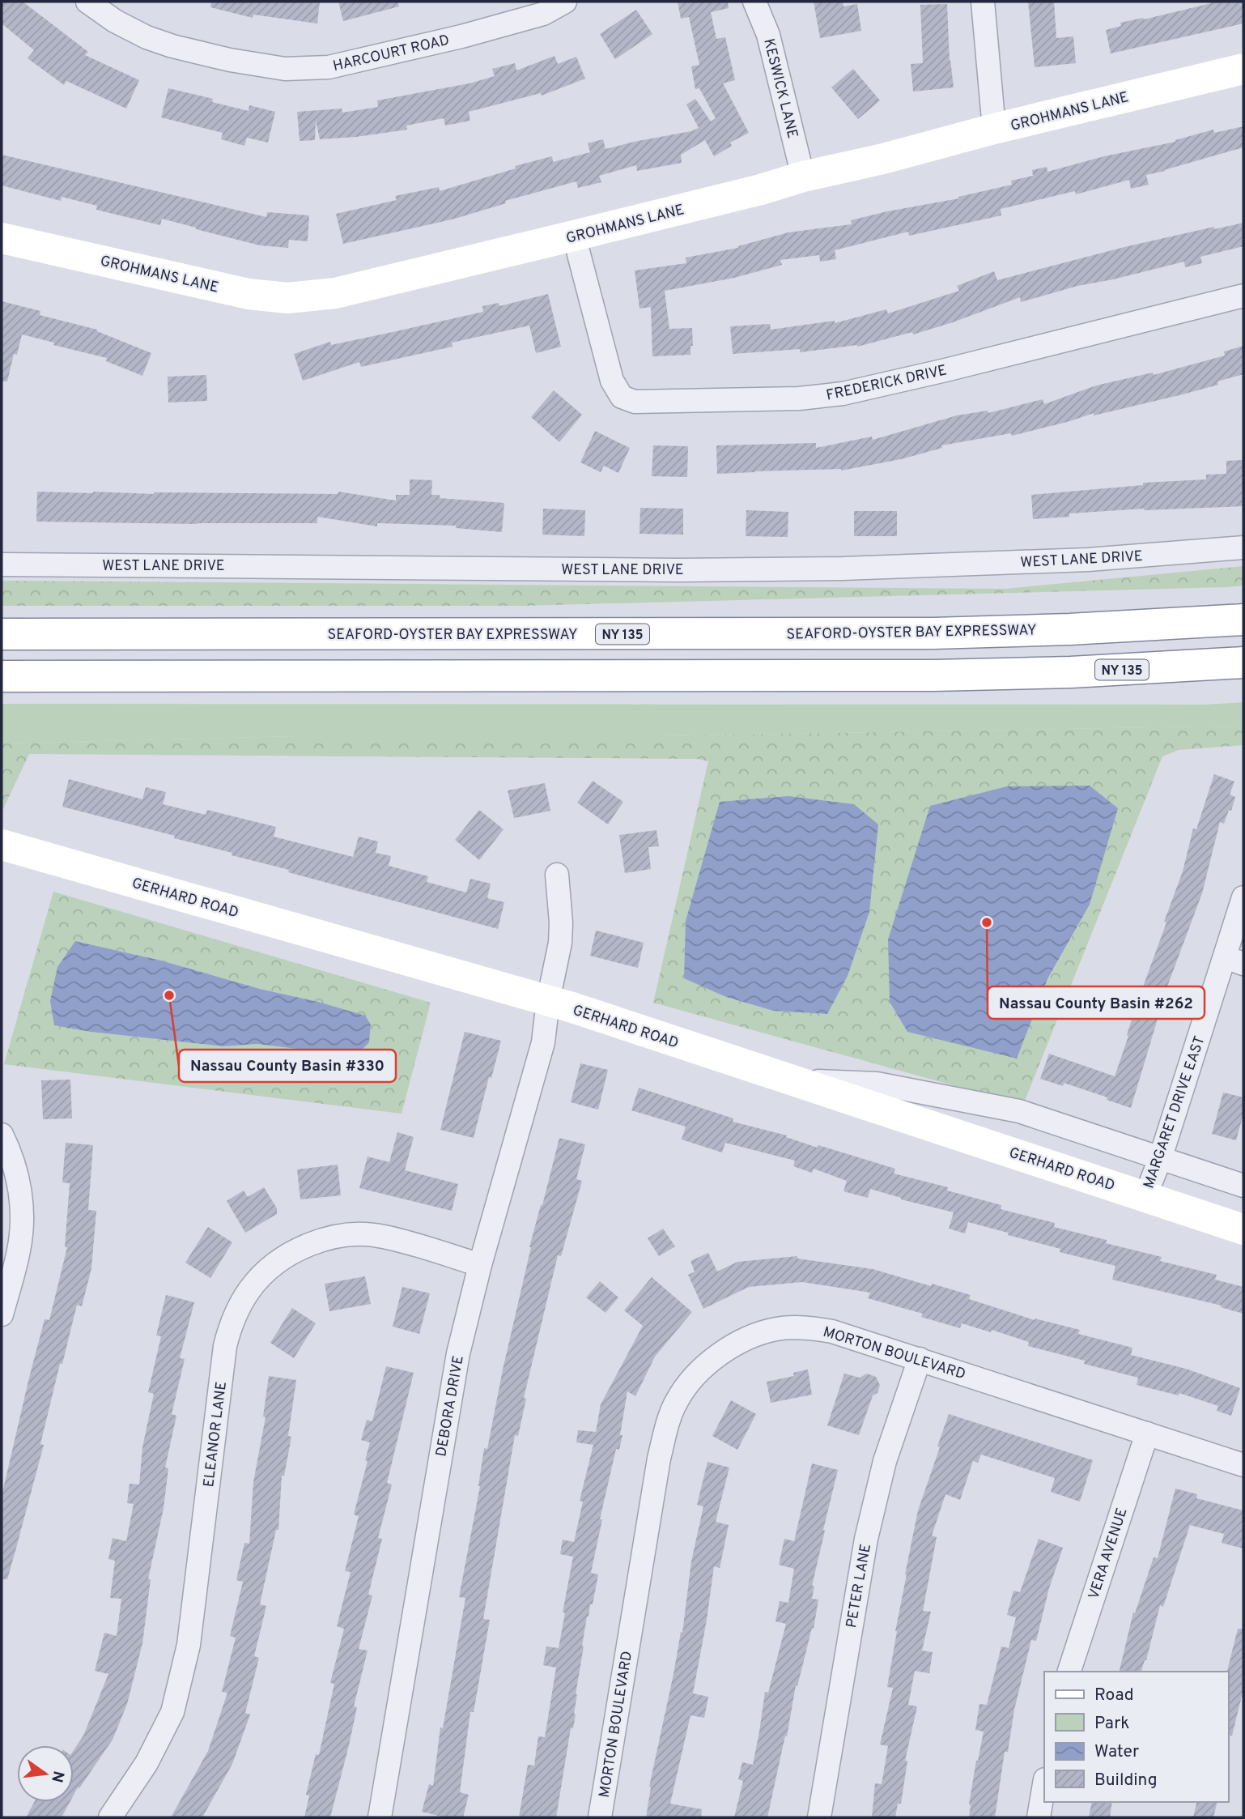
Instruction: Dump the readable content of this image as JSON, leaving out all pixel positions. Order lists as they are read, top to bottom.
{
  "streets": {
    "main road": [
      "GROHMANS LANE",
      "SEAFORD-OYSTER BAY EXPRESSWAY",
      "NY 135",
      "GERHARD ROAD"
    ],
    "street": [
      "HARCOURT ROAD",
      "KESWICK LANE",
      "FREDERICK DRIVE",
      "WEST LANE DRIVE",
      "MARGARET DRIVE EAST",
      "MORTON BOULEVARD",
      "DEBORA DRIVE",
      "ELEANOR LANE",
      "VERA AVENUE",
      "PETER LANE"
    ]
  },
  "crossings": [
    ["KESWICK LANE", "GROHMANS LANE"],
    ["GROHMANS LANE", "FREDERICK DRIVE"],
    ["GERHARD ROAD", "MARGARET DRIVE EAST"],
    ["GERHARD ROAD", "DEBORA DRIVE"],
    ["MORTON BOULEVARD", "VERA AVENUE"],
    ["MORTON BOULEVARD", "PETER LANE"],
    ["DEBORA DRIVE", "ELEANOR LANE"]
  ],
  "places": ["Nassau County Basin #262", "Nassau County Basin #330"],
  "legend": [
    "Road",
    "Park",
    "Water",
    "Building"
  ],
  "north": "right"
}
